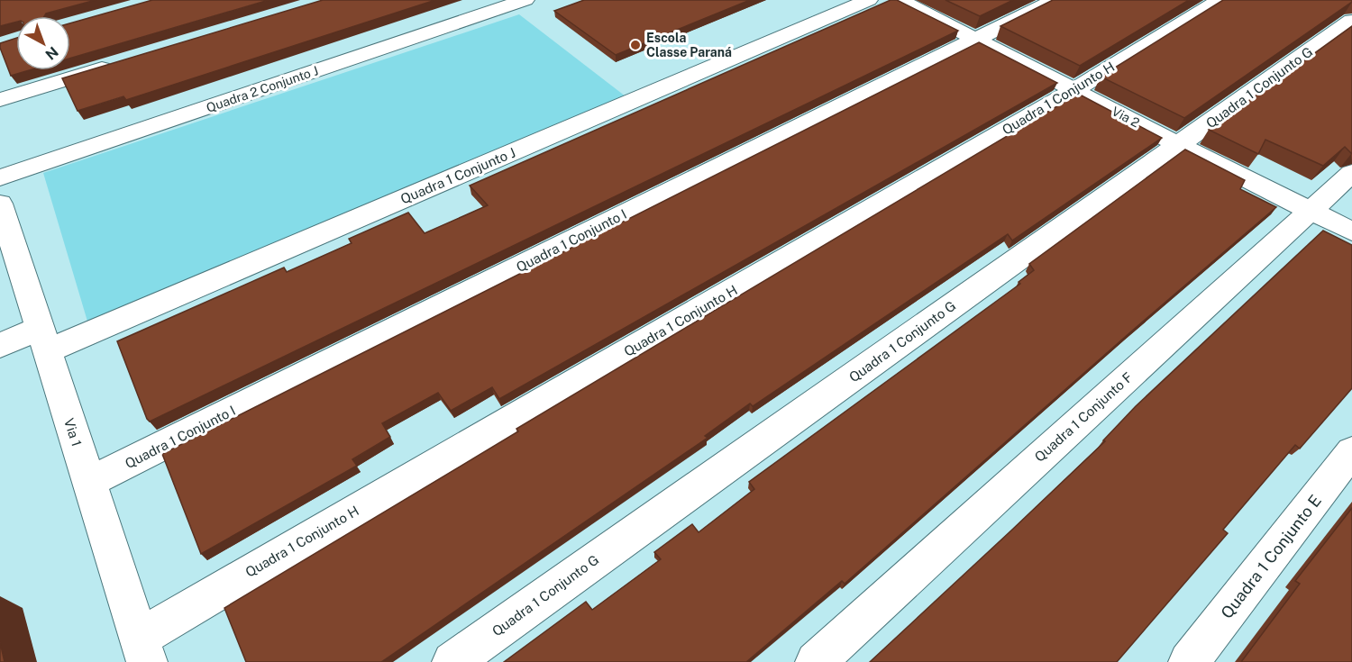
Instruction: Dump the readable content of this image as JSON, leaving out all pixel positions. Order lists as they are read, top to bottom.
{
  "streets": {
    "street": [
      "Quadra 1 Conjunto G",
      "Quadra 2 Conjunto J",
      "Quadra 1 Conjunto H",
      "Via 2",
      "Quadra 1 Conjunto J",
      "Quadra 1 Conjunto I",
      "Quadra 1 Conjunto F",
      "Via 1",
      "Quadra 1 Conjunto E"
    ]
  },
  "crossings": [
    ["Quadra 1 Conjunto G", "Via 2"],
    ["Quadra 1 Conjunto H", "Via 2"],
    ["Quadra 1 Conjunto H", "Via 1"],
    ["Via 2", "Quadra 1 Conjunto I"],
    ["Via 2", "Quadra 1 Conjunto F"],
    ["Quadra 1 Conjunto J", "Via 1"],
    ["Quadra 1 Conjunto I", "Via 1"]
  ],
  "places": ["Escola Classe Paraná"],
  "north": "bottom right"
}
